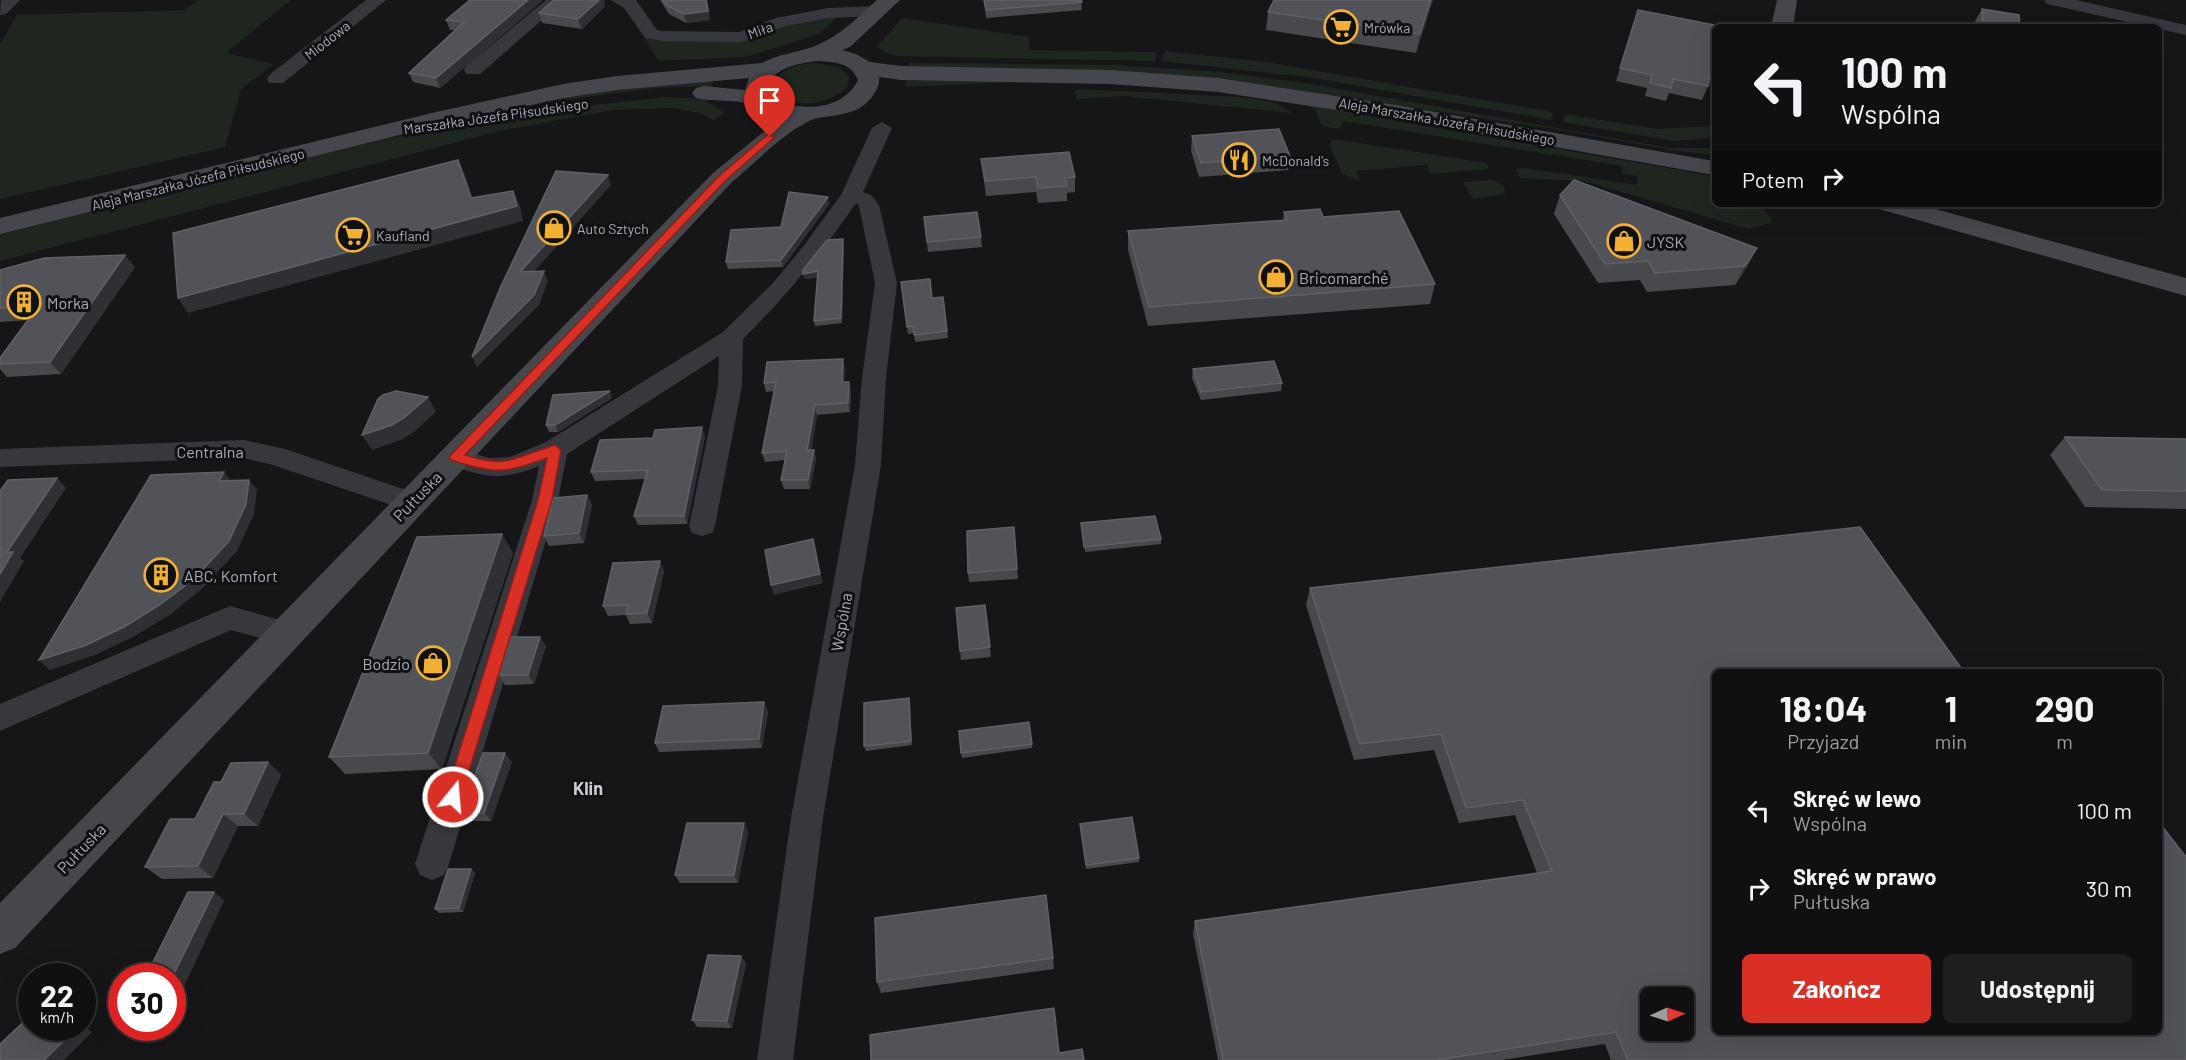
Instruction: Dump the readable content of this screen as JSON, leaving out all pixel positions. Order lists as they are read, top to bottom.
{
  "streets": {
    "main road": ["Marszałka Józefa Piłsudskiego", "Aleja Marszałka Józefa Piłsudskiego", "Pułtuska"],
    "street": [
      "Miła",
      "Miodowa",
      "Centralna",
      "Wspólna"
    ]
  },
  "crossings": [
    ["Marszałka Józefa Piłsudskiego", "Aleja Marszałka Józefa Piłsudskiego"],
    ["Marszałka Józefa Piłsudskiego", "Pułtuska"],
    ["Centralna", "Pułtuska"]
  ],
  "districts": ["Klin"],
  "places": {
    "supermarket": ["Mrówka", "Kaufland"],
    "restaurant": ["McDonald's"],
    "shop": [
      "Auto Sztych",
      "JYSK",
      "Bricomarché",
      "Bodzio"
    ],
    "building": ["Morka", "ABC, Komfort"]
  },
  "north": "right",
  "page": {
    "turn": ["100 m", "Wspólna"],
    "then": "Potem",
    "eta": [
      "18:04",
      "Przyjazd",
      "1",
      "min",
      "290",
      "m"
    ],
    "list": [
      {
        "name": "Skręć w lewo",
        "note": "Wspólna",
        "value": "100 m"
      },
      {
        "name": "Skręć w prawo",
        "note": "Pułtuska",
        "value": "30 m"
      }
    ],
    "buttons": ["Zakończ", "Udostępnij"],
    "speed": "22 km/h",
    "limit": "30"
  }
}
